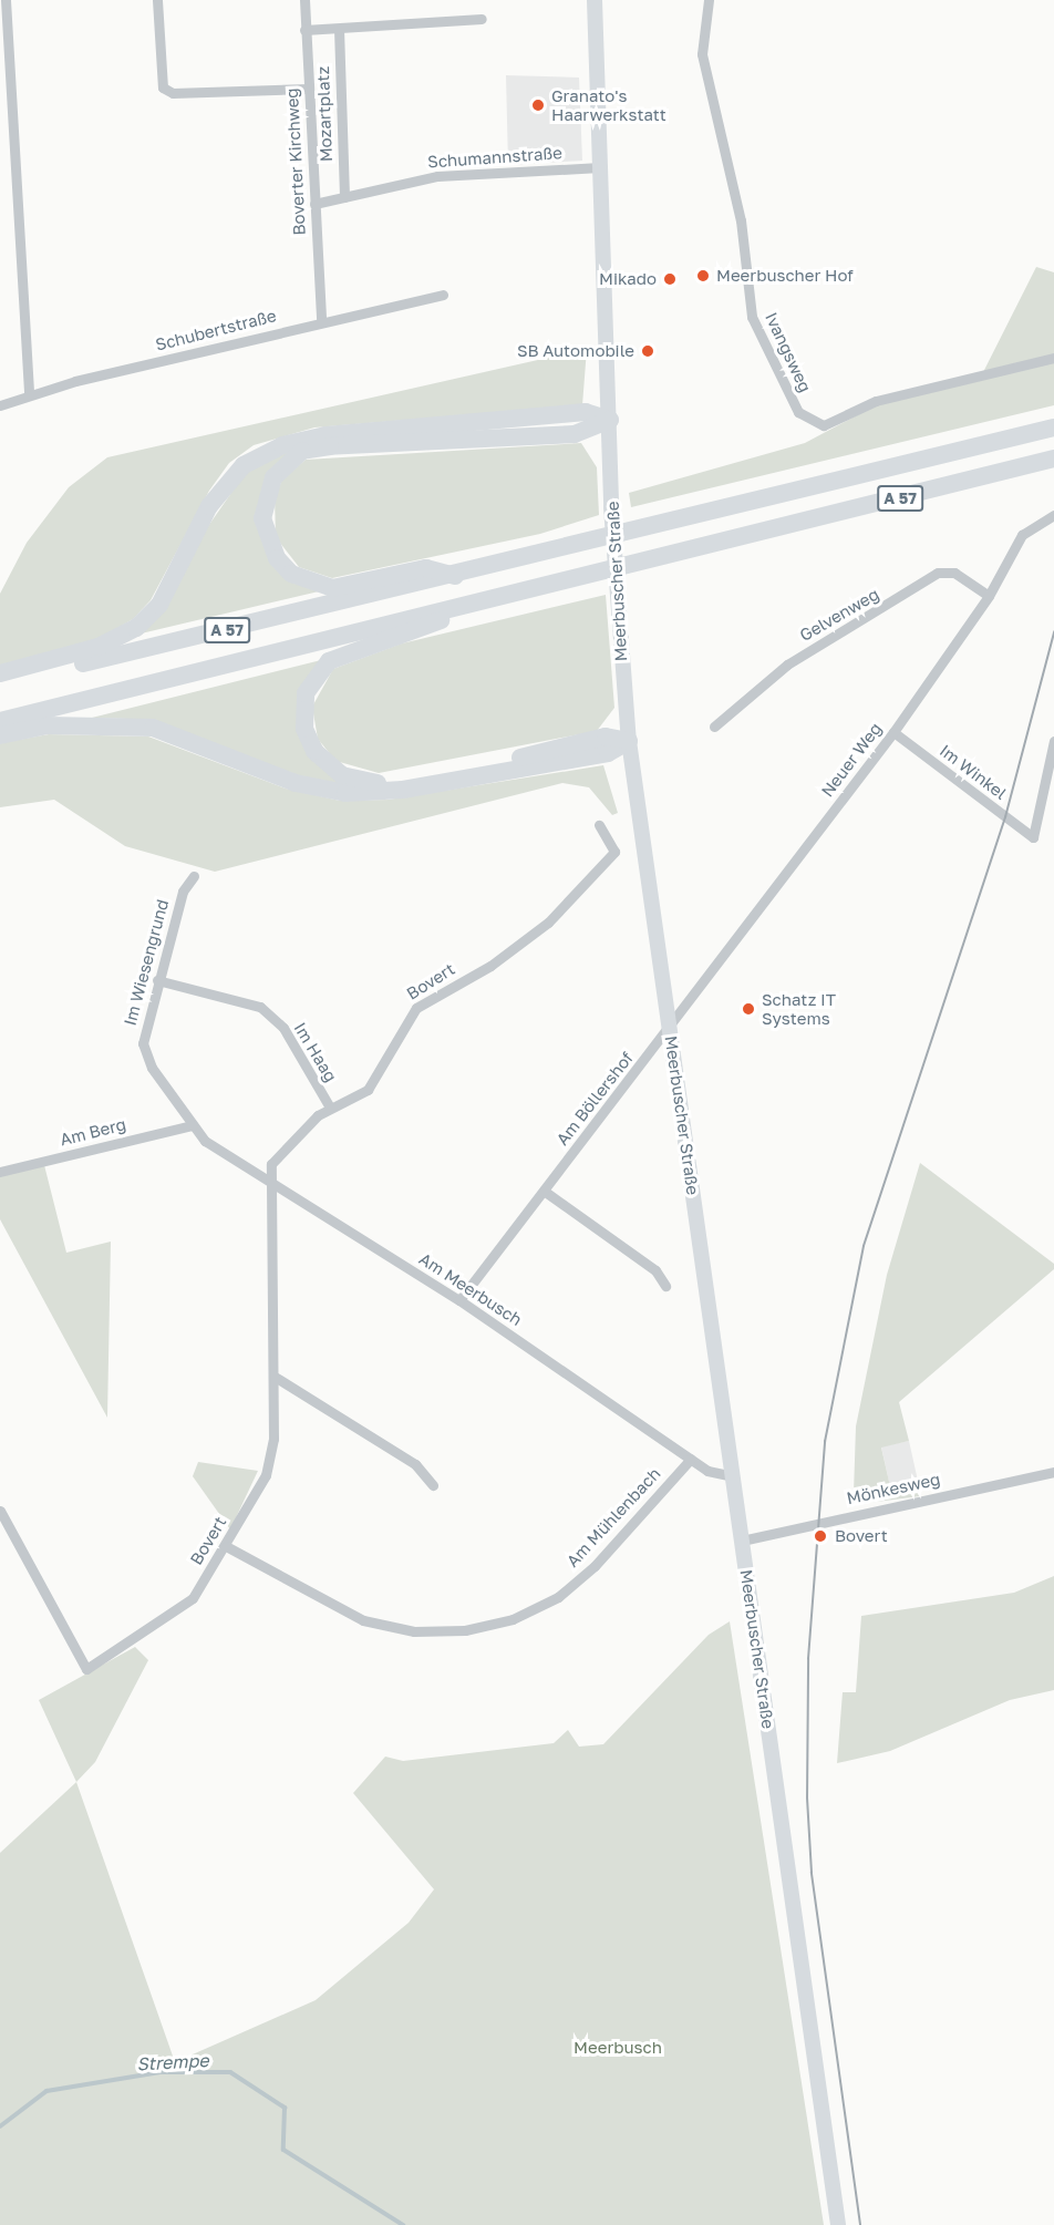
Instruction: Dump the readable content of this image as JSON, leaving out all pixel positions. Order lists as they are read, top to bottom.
{
  "streets": {
    "highway": ["A 57"],
    "main road": ["Meerbuscher Straße"],
    "street": [
      "Mozartplatz",
      "Schumannstraße",
      "Boverter Kirchweg",
      "Schubertstraße",
      "Ivangsweg",
      "Gelvenweg",
      "Neuer Weg",
      "Im Winkel",
      "Im Wiesengrund",
      "Bovert",
      "Im Haag",
      "Am Böllershof",
      "Am Berg",
      "Am Meerbusch",
      "Mönkesweg",
      "Am Mühlenbach"
    ]
  },
  "crossings": [
    ["Mozartplatz", "Schumannstraße"],
    ["Schumannstraße", "Boverter Kirchweg"],
    ["Schumannstraße", "Meerbuscher Straße"],
    ["Boverter Kirchweg", "Schubertstraße"],
    ["Meerbuscher Straße", "Neuer Weg"],
    ["Meerbuscher Straße", "Am Böllershof"],
    ["Meerbuscher Straße", "Am Meerbusch"],
    ["Meerbuscher Straße", "Mönkesweg"],
    ["Gelvenweg", "Neuer Weg"],
    ["Neuer Weg", "Im Winkel"],
    ["Neuer Weg", "Am Böllershof"],
    ["Im Wiesengrund", "Im Haag"],
    ["Im Wiesengrund", "Am Berg"],
    ["Im Wiesengrund", "Am Meerbusch"],
    ["Bovert", "Im Haag"],
    ["Bovert", "Am Meerbusch"],
    ["Bovert", "Am Mühlenbach"],
    ["Am Böllershof", "Am Meerbusch"],
    ["Am Berg", "Am Meerbusch"],
    ["Am Meerbusch", "Am Mühlenbach"]
  ],
  "water": ["Strempe"],
  "parks": ["Meerbusch"],
  "places": [
    "Granato's Haarwerkstatt",
    "Meerbuscher Hof",
    "Mikado",
    "SB Automobile",
    "Schatz IT Systems",
    "Bovert"
  ]
}
